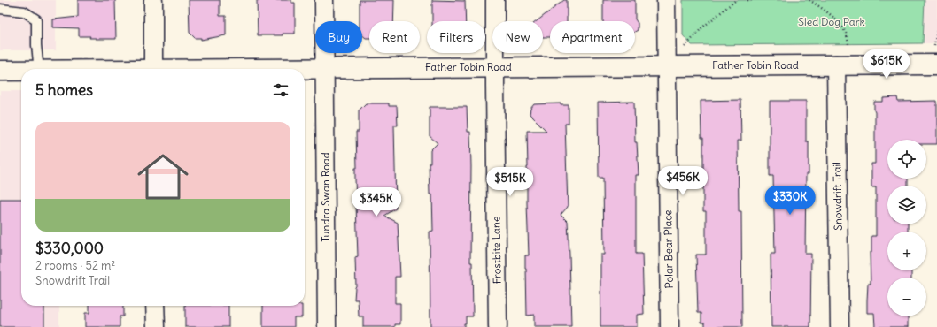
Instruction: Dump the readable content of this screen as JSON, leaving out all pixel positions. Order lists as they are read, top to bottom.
{
  "streets": {
    "street": [
      "Father Tobin Road",
      "Snowdrift Trail",
      "Tundra Swan Road",
      "Polar Bear Place",
      "Frostbite Lane"
    ]
  },
  "crossings": [
    ["Father Tobin Road", "Snowdrift Trail"],
    ["Father Tobin Road", "Tundra Swan Road"],
    ["Father Tobin Road", "Polar Bear Place"],
    ["Father Tobin Road", "Frostbite Lane"]
  ],
  "parks": ["Sled Dog Park"],
  "page": {
    "chip": [
      "Buy",
      "Rent",
      "Filters",
      "New",
      "Apartment"
    ],
    "price": [
      "$615K",
      "$456K",
      "$515K",
      "$330K",
      "$345K"
    ],
    "heading": "5 homes",
    "list": [
      {
        "name": "$330,000",
        "note": "2 rooms · 52 m² · Snowdrift Trail"
      }
    ],
    "map_buttons": ["+", "−"]
  }
}
